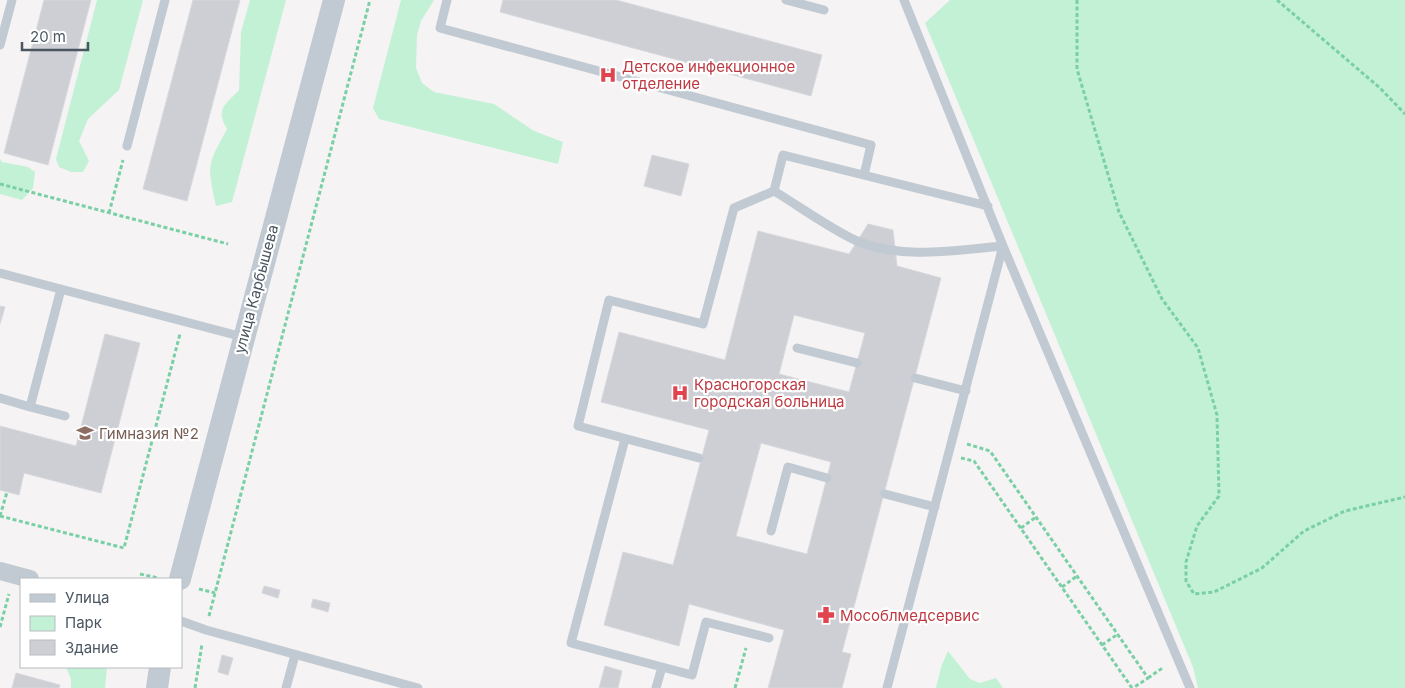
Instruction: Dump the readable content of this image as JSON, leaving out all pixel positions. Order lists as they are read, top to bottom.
{
  "streets": {
    "street": ["улица Карбышева"]
  },
  "places": {
    "hospital": ["Детское инфекционное отделение", "Красногорская городская больница"],
    "school or university": ["Гимназия №2"],
    "pharmacy": ["Мособлмедсервис"]
  },
  "legend": ["Улица", "Парк", "Здание"],
  "scale_bar": "20 m"
}
